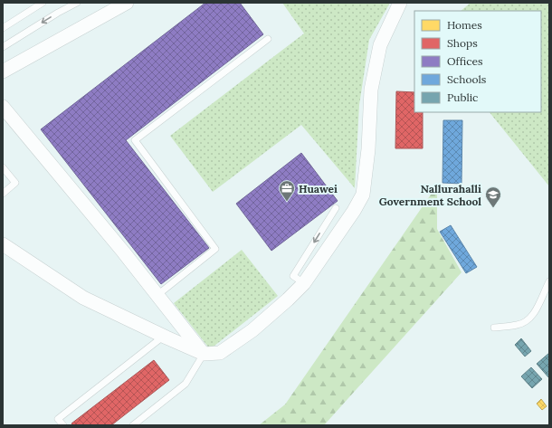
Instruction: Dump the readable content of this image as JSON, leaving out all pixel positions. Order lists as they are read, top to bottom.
{
  "places": {
    "office": ["Huawei"],
    "school or university": ["Nallurahalli Government School"]
  },
  "legend": [
    "Homes",
    "Shops",
    "Offices",
    "Schools",
    "Public"
  ]
}
